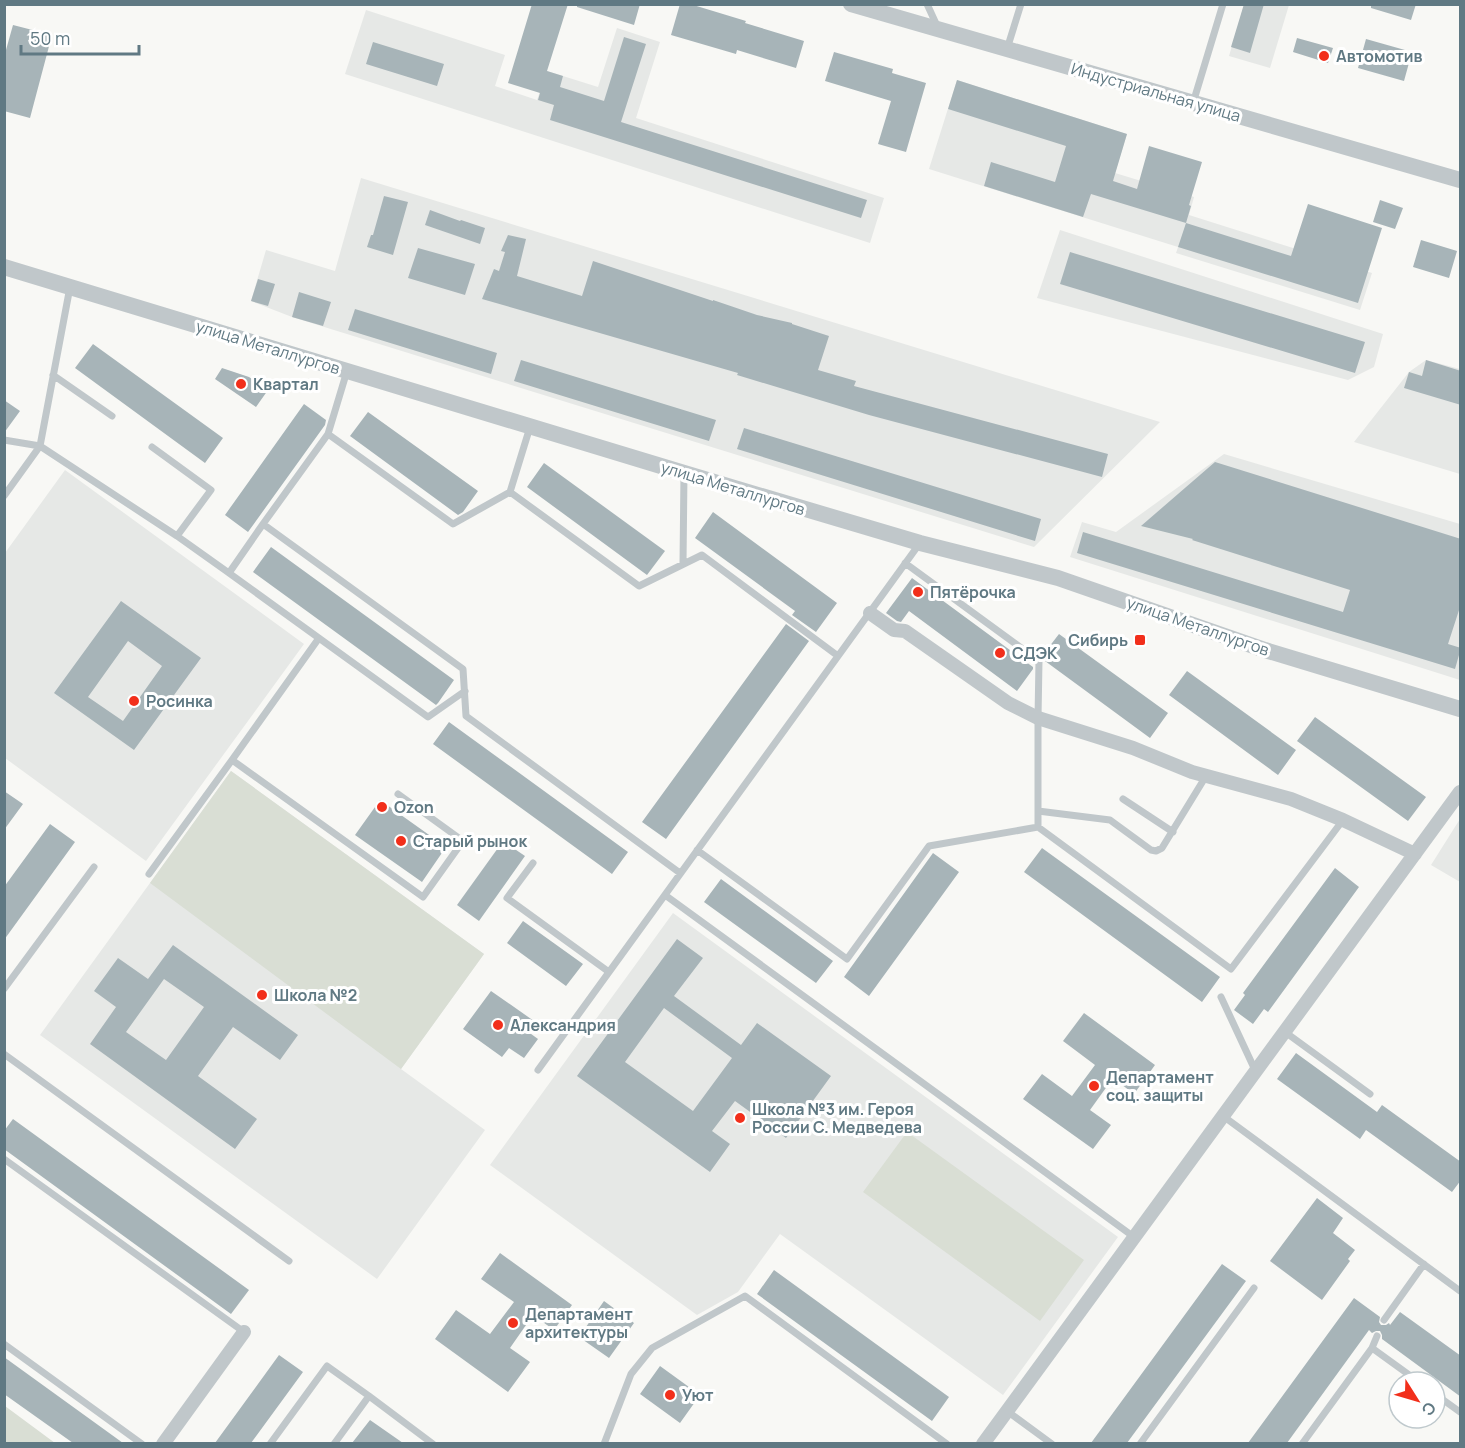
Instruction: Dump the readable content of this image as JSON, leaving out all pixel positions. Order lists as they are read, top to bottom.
{
  "streets": {
    "street": ["Индустриальная улица", "улица Металлургов"]
  },
  "places": {
    "other": [
      "Автомотив",
      "Квартал",
      "Пятёрочка",
      "СДЭК",
      "Росинка",
      "Ozon",
      "Старый рынок",
      "Школа №2",
      "Александрия",
      "Департамент соц. защиты",
      "Школа №3 им. Героя России С. Медведева",
      "Департамент архитектуры",
      "Уют"
    ],
    "transit": ["Сибирь"]
  },
  "scale_bar": "50 m",
  "north": "bottom right"
}
